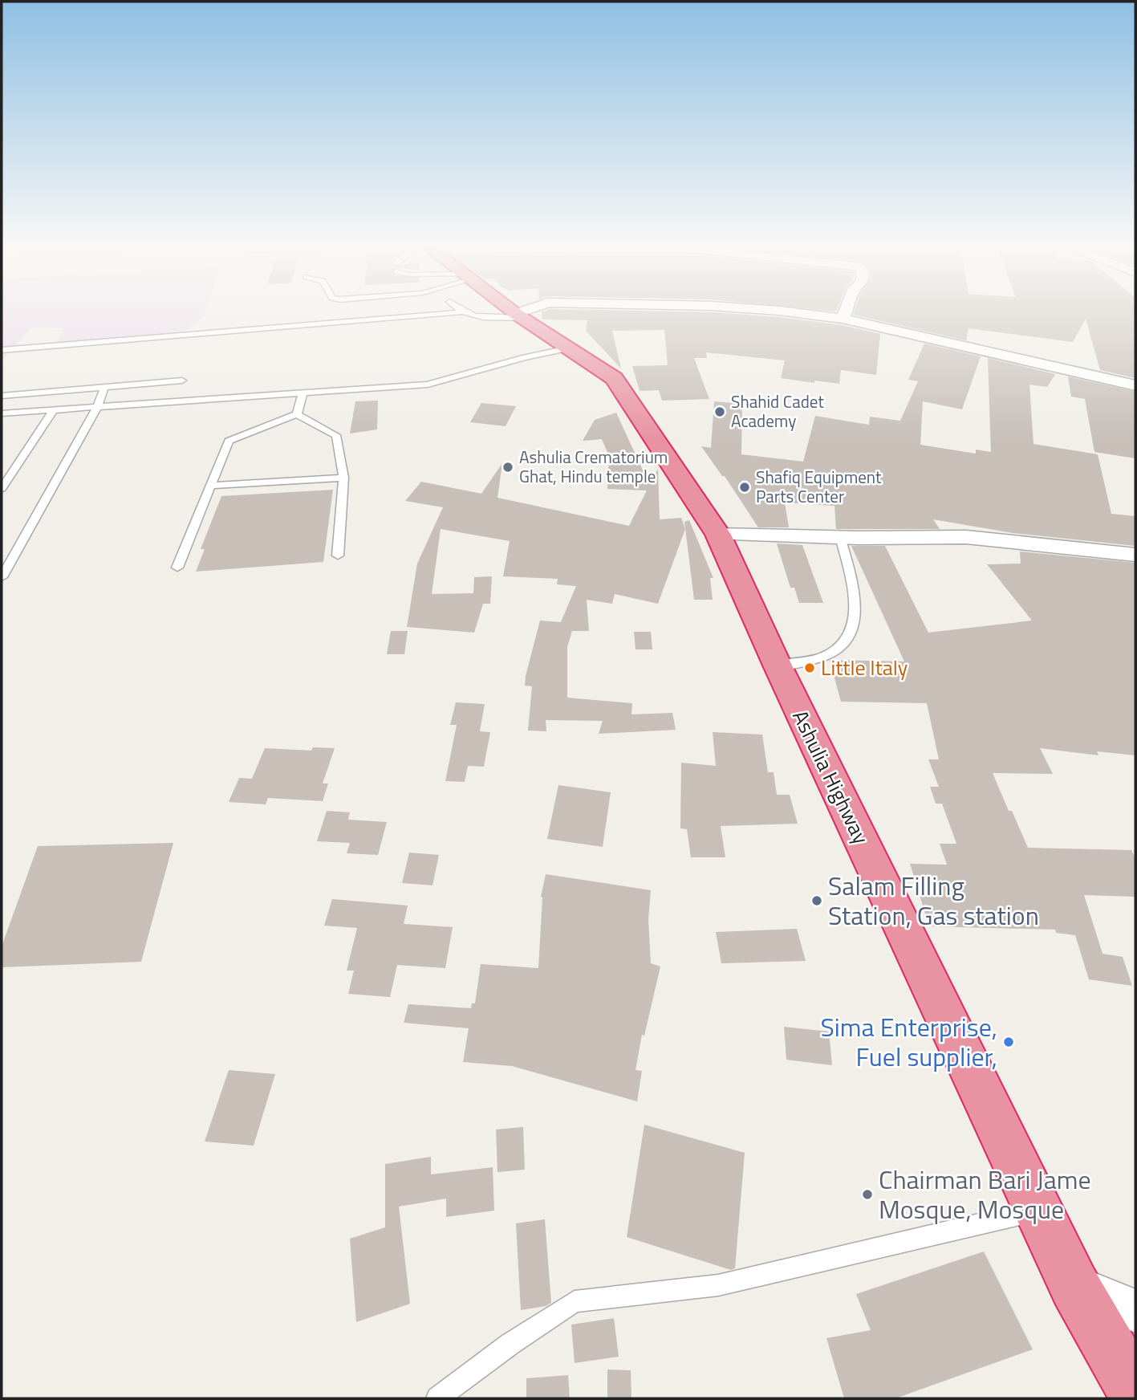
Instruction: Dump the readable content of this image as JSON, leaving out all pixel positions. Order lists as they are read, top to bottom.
{
  "streets": {
    "highway": ["Ashulia Highway"]
  },
  "places": [
    "Shahid Cadet Academy",
    "Ashulia Crematorium Ghat, Hindu temple",
    "Shafiq Equipment Parts Center",
    "Little Italy",
    "Salam Filling Station, Gas station",
    "Sima Enterprise, Fuel supplier,",
    "Chairman Bari Jame Mosque, Mosque"
  ]
}
